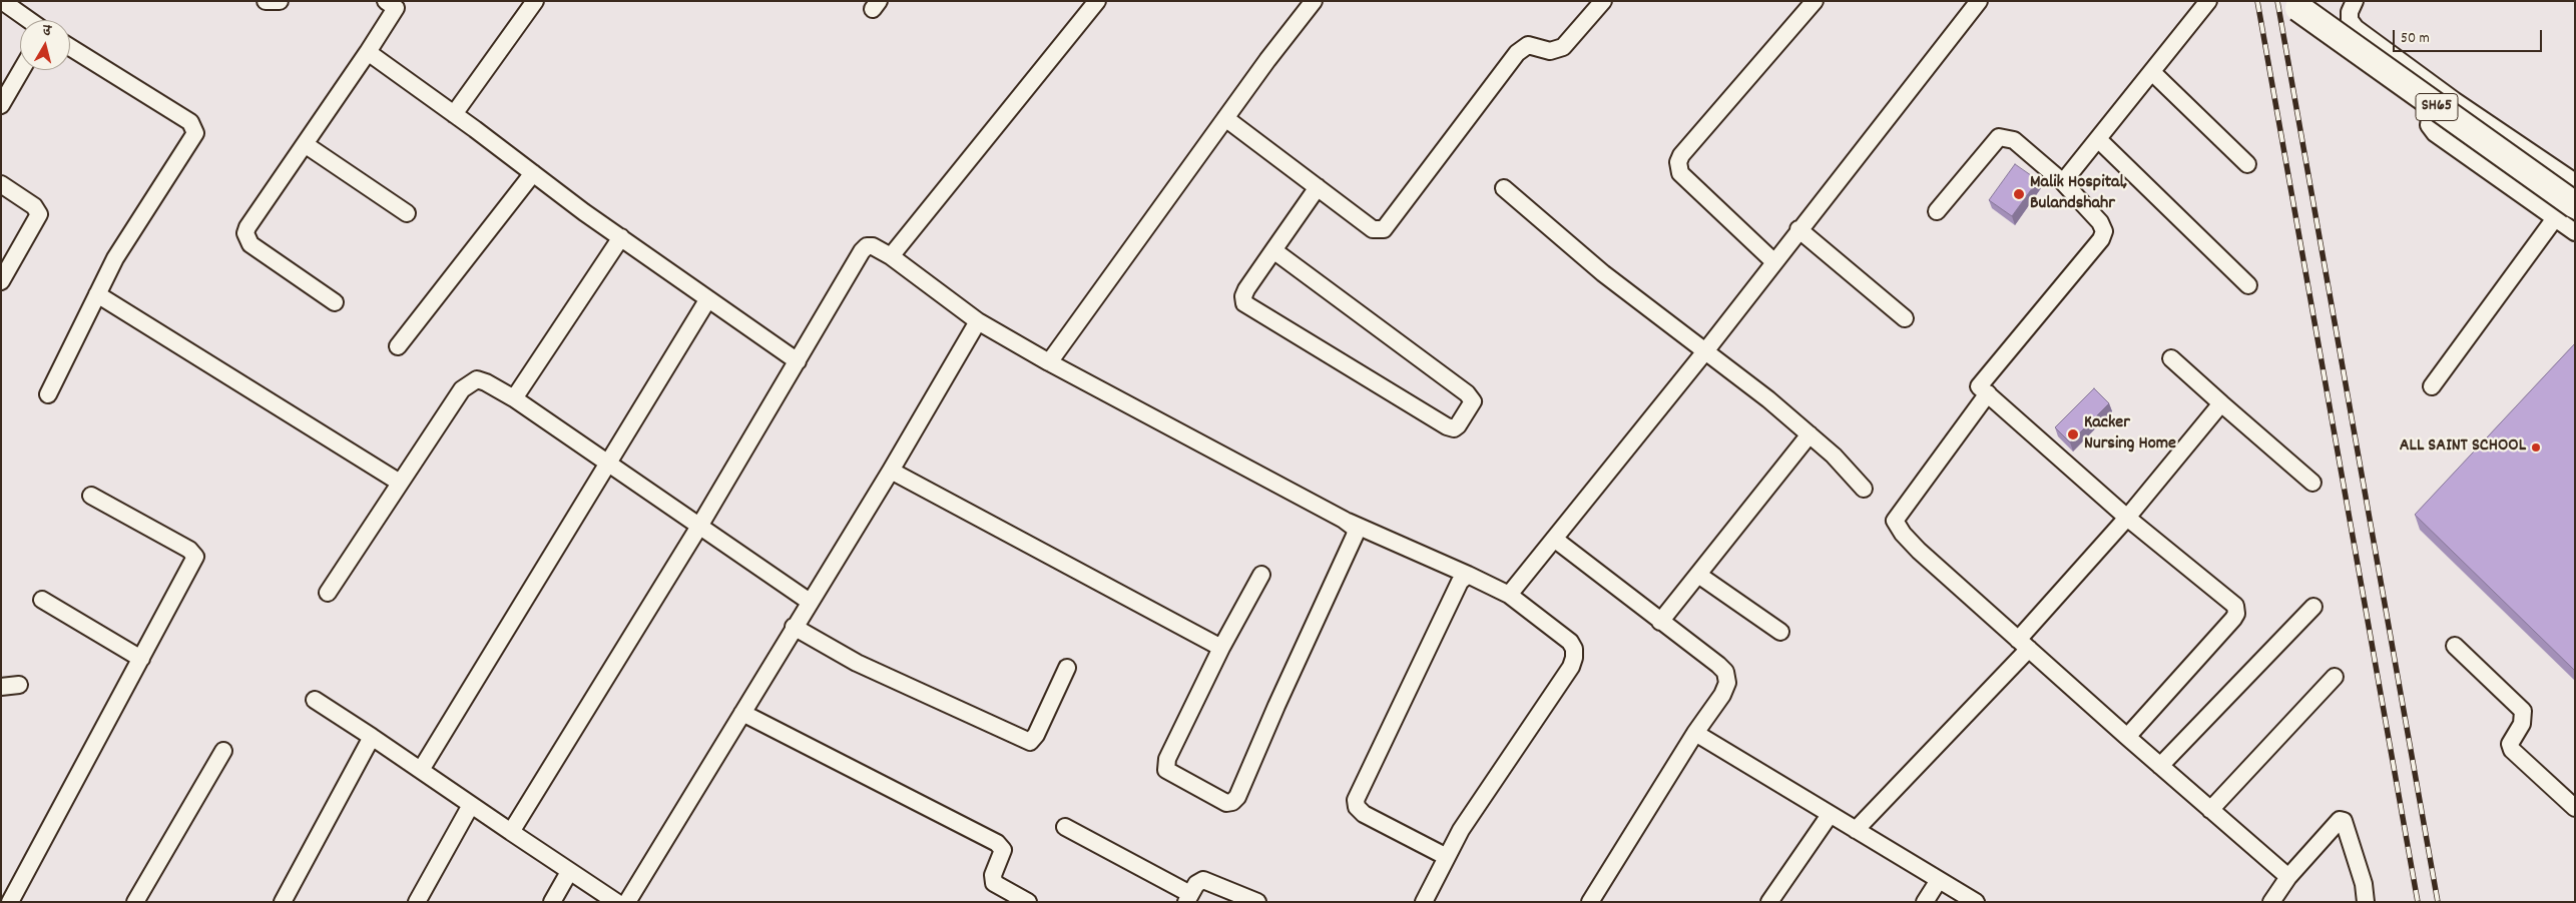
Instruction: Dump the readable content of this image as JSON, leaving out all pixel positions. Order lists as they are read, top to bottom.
{
  "streets": {
    "main road": ["SH65"]
  },
  "places": ["Malik Hospital, Bulandshahr", "Kacker Nursing Home", "ALL SAINT SCHOOL"],
  "scale_bar": "50 m",
  "north": "top"
}
